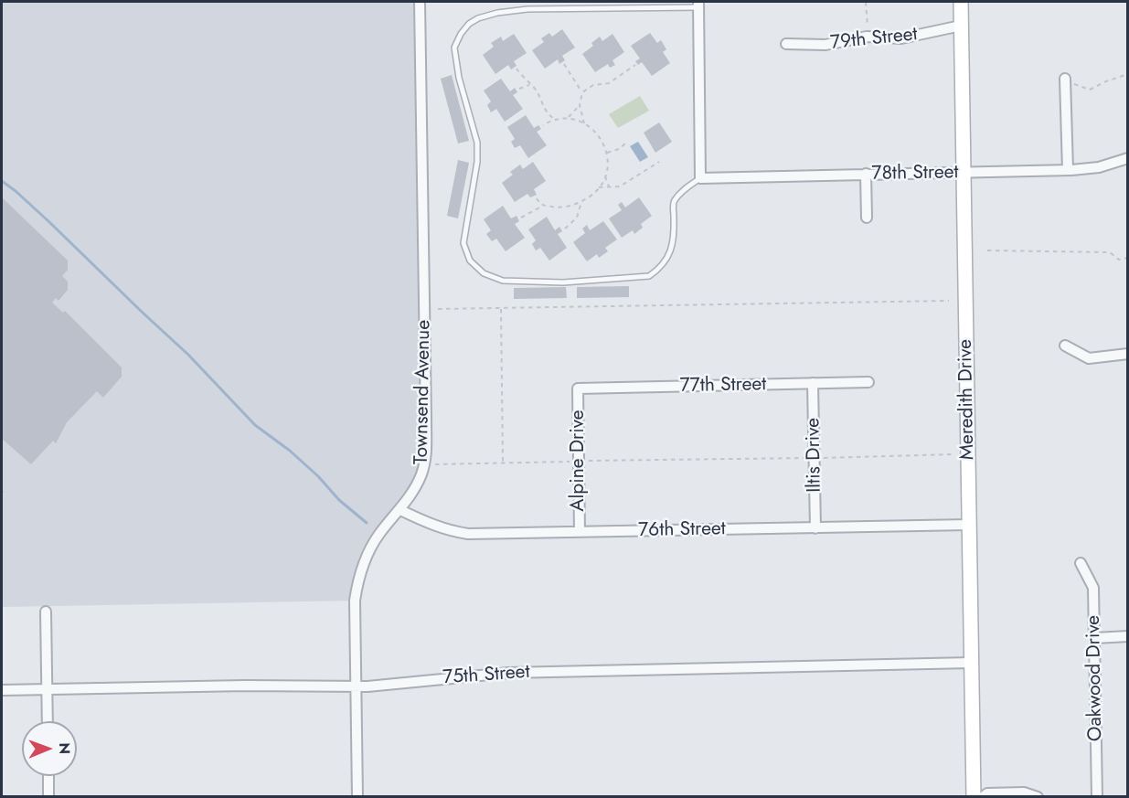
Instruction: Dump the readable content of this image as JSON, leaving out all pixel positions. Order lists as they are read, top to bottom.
{
  "streets": {
    "main road": ["Meredith Drive"],
    "street": [
      "79th Street",
      "78th Street",
      "77th Street",
      "Townsend Avenue",
      "Iltis Drive",
      "Alpine Drive",
      "76th Street",
      "75th Street",
      "Oakwood Drive"
    ]
  },
  "crossings": [
    ["79th Street", "Meredith Drive"],
    ["78th Street", "Meredith Drive"],
    ["77th Street", "Iltis Drive"],
    ["77th Street", "Alpine Drive"],
    ["Townsend Avenue", "76th Street"],
    ["Townsend Avenue", "75th Street"],
    ["Meredith Drive", "76th Street"],
    ["Meredith Drive", "75th Street"],
    ["Iltis Drive", "76th Street"],
    ["Alpine Drive", "76th Street"]
  ],
  "north": "right"
}
